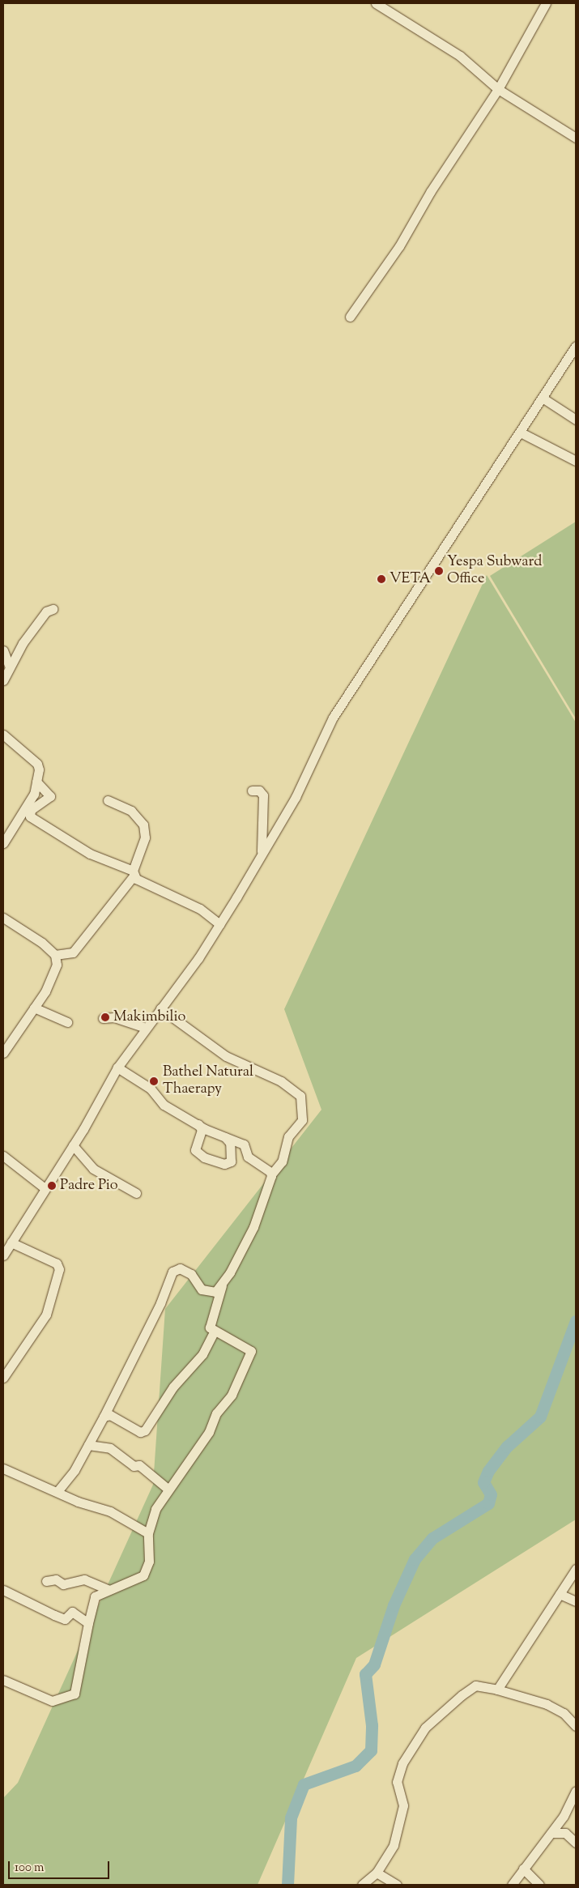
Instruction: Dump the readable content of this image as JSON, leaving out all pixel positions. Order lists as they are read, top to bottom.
{
  "places": [
    "Yespa Subward Office",
    "VETA",
    "Makimbilio",
    "Bathel Natural Thaerapy",
    "Padre Pio"
  ],
  "scale_bar": "100 m"
}
